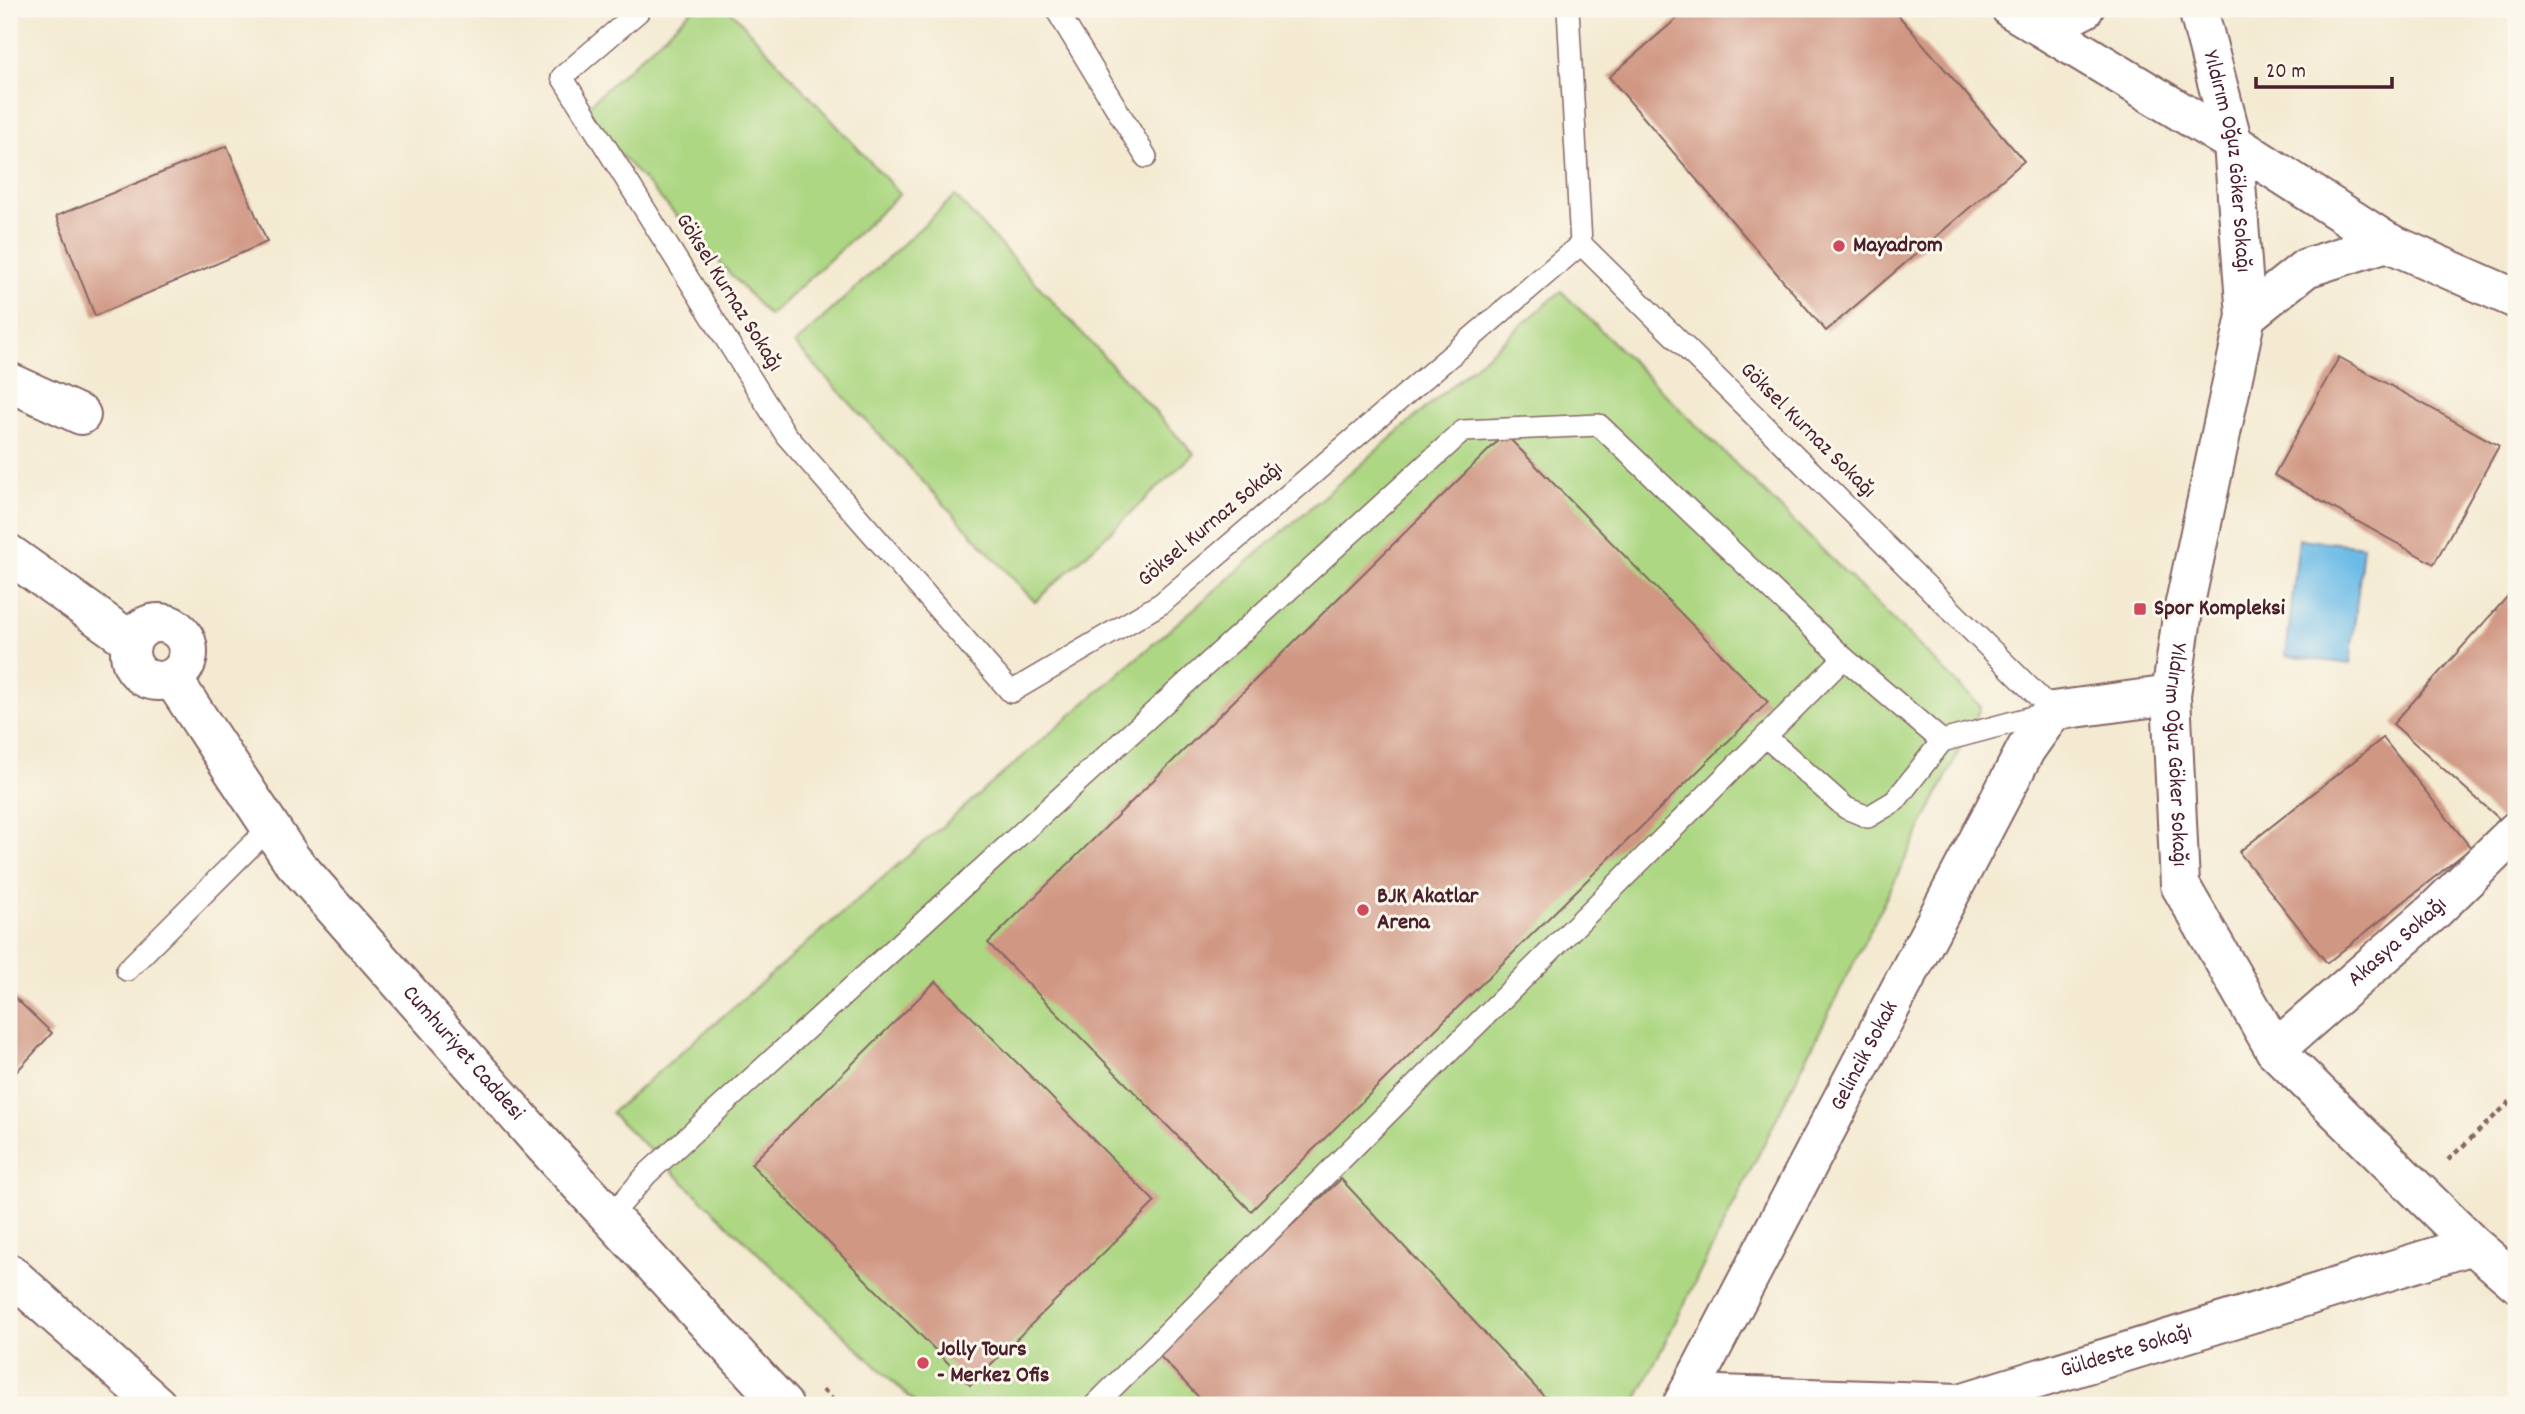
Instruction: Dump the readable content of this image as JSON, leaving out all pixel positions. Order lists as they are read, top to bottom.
{
  "streets": {
    "street": [
      "Yıldırım Oğuz Göker Sokağı",
      "Akasya Sokağı",
      "Cumhuriyet Caddesi",
      "Gelincik Sokak",
      "Güldeste Sokağı"
    ],
    "lane": ["Göksel Kurnaz Sokağı"]
  },
  "crossings": [
    ["Yıldırım Oğuz Göker Sokağı", "Akasya Sokağı"],
    ["Yıldırım Oğuz Göker Sokağı", "Güldeste Sokağı"],
    ["Göksel Kurnaz Sokağı", "Gelincik Sokak"],
    ["Gelincik Sokak", "Güldeste Sokağı"]
  ],
  "places": {
    "other": ["Mayadrom", "BJK Akatlar Arena", "Jolly Tours - Merkez Ofis"],
    "transit": ["Spor Kompleksi"]
  },
  "scale_bar": "20 m"
}
